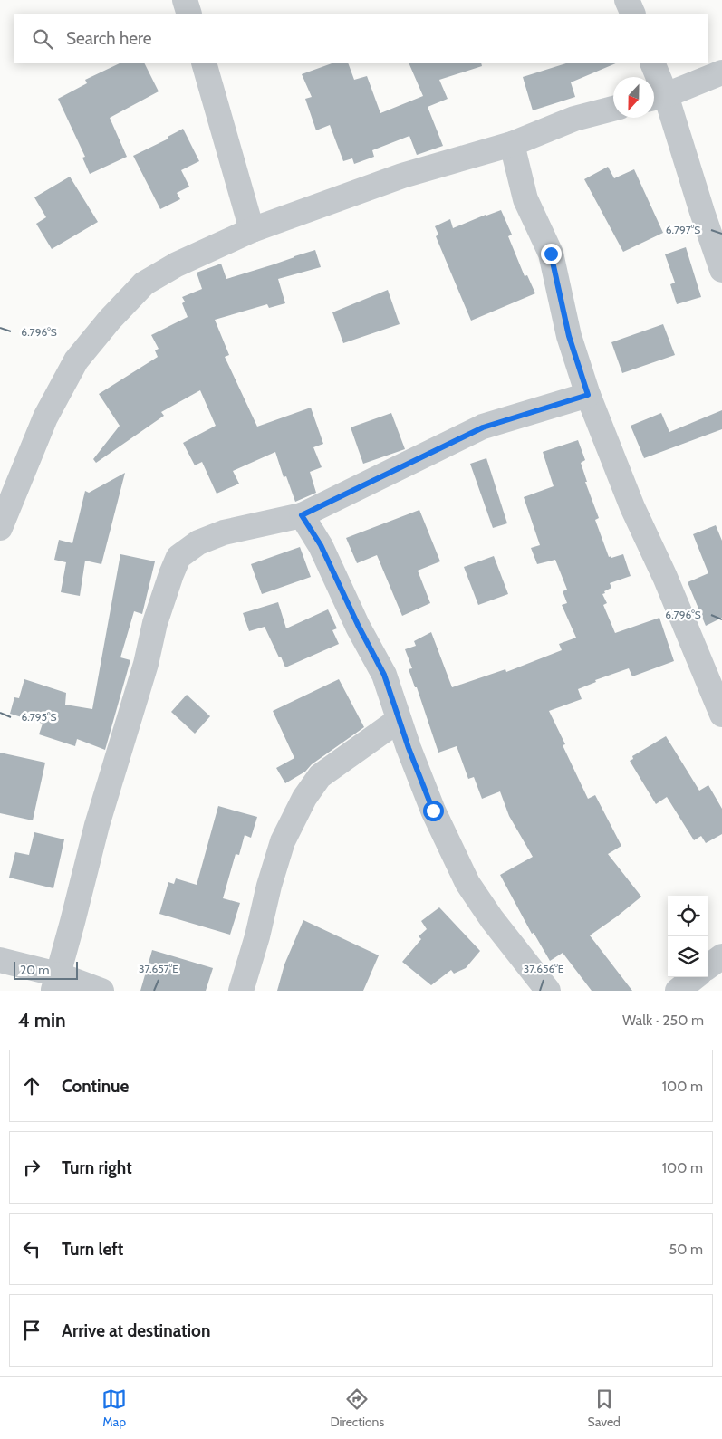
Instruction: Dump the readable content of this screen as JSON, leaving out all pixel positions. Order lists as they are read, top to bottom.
{
  "scale_bar": "20 m",
  "north": "bottom",
  "page": {
    "search": "Search here",
    "scale": "20 m",
    "heading": ["4 min", "Walk · 250 m"],
    "list": [
      ["Continue", "100 m"],
      ["Turn right", "100 m"],
      ["Turn left", "50 m"],
      "Arrive at destination"
    ],
    "nav": ["Map", "Directions", "Saved"]
  },
  "coordinates": [
    "6.797°S",
    "6.796°S",
    "6.795°S",
    "37.657°E",
    "37.656°E"
  ]
}
